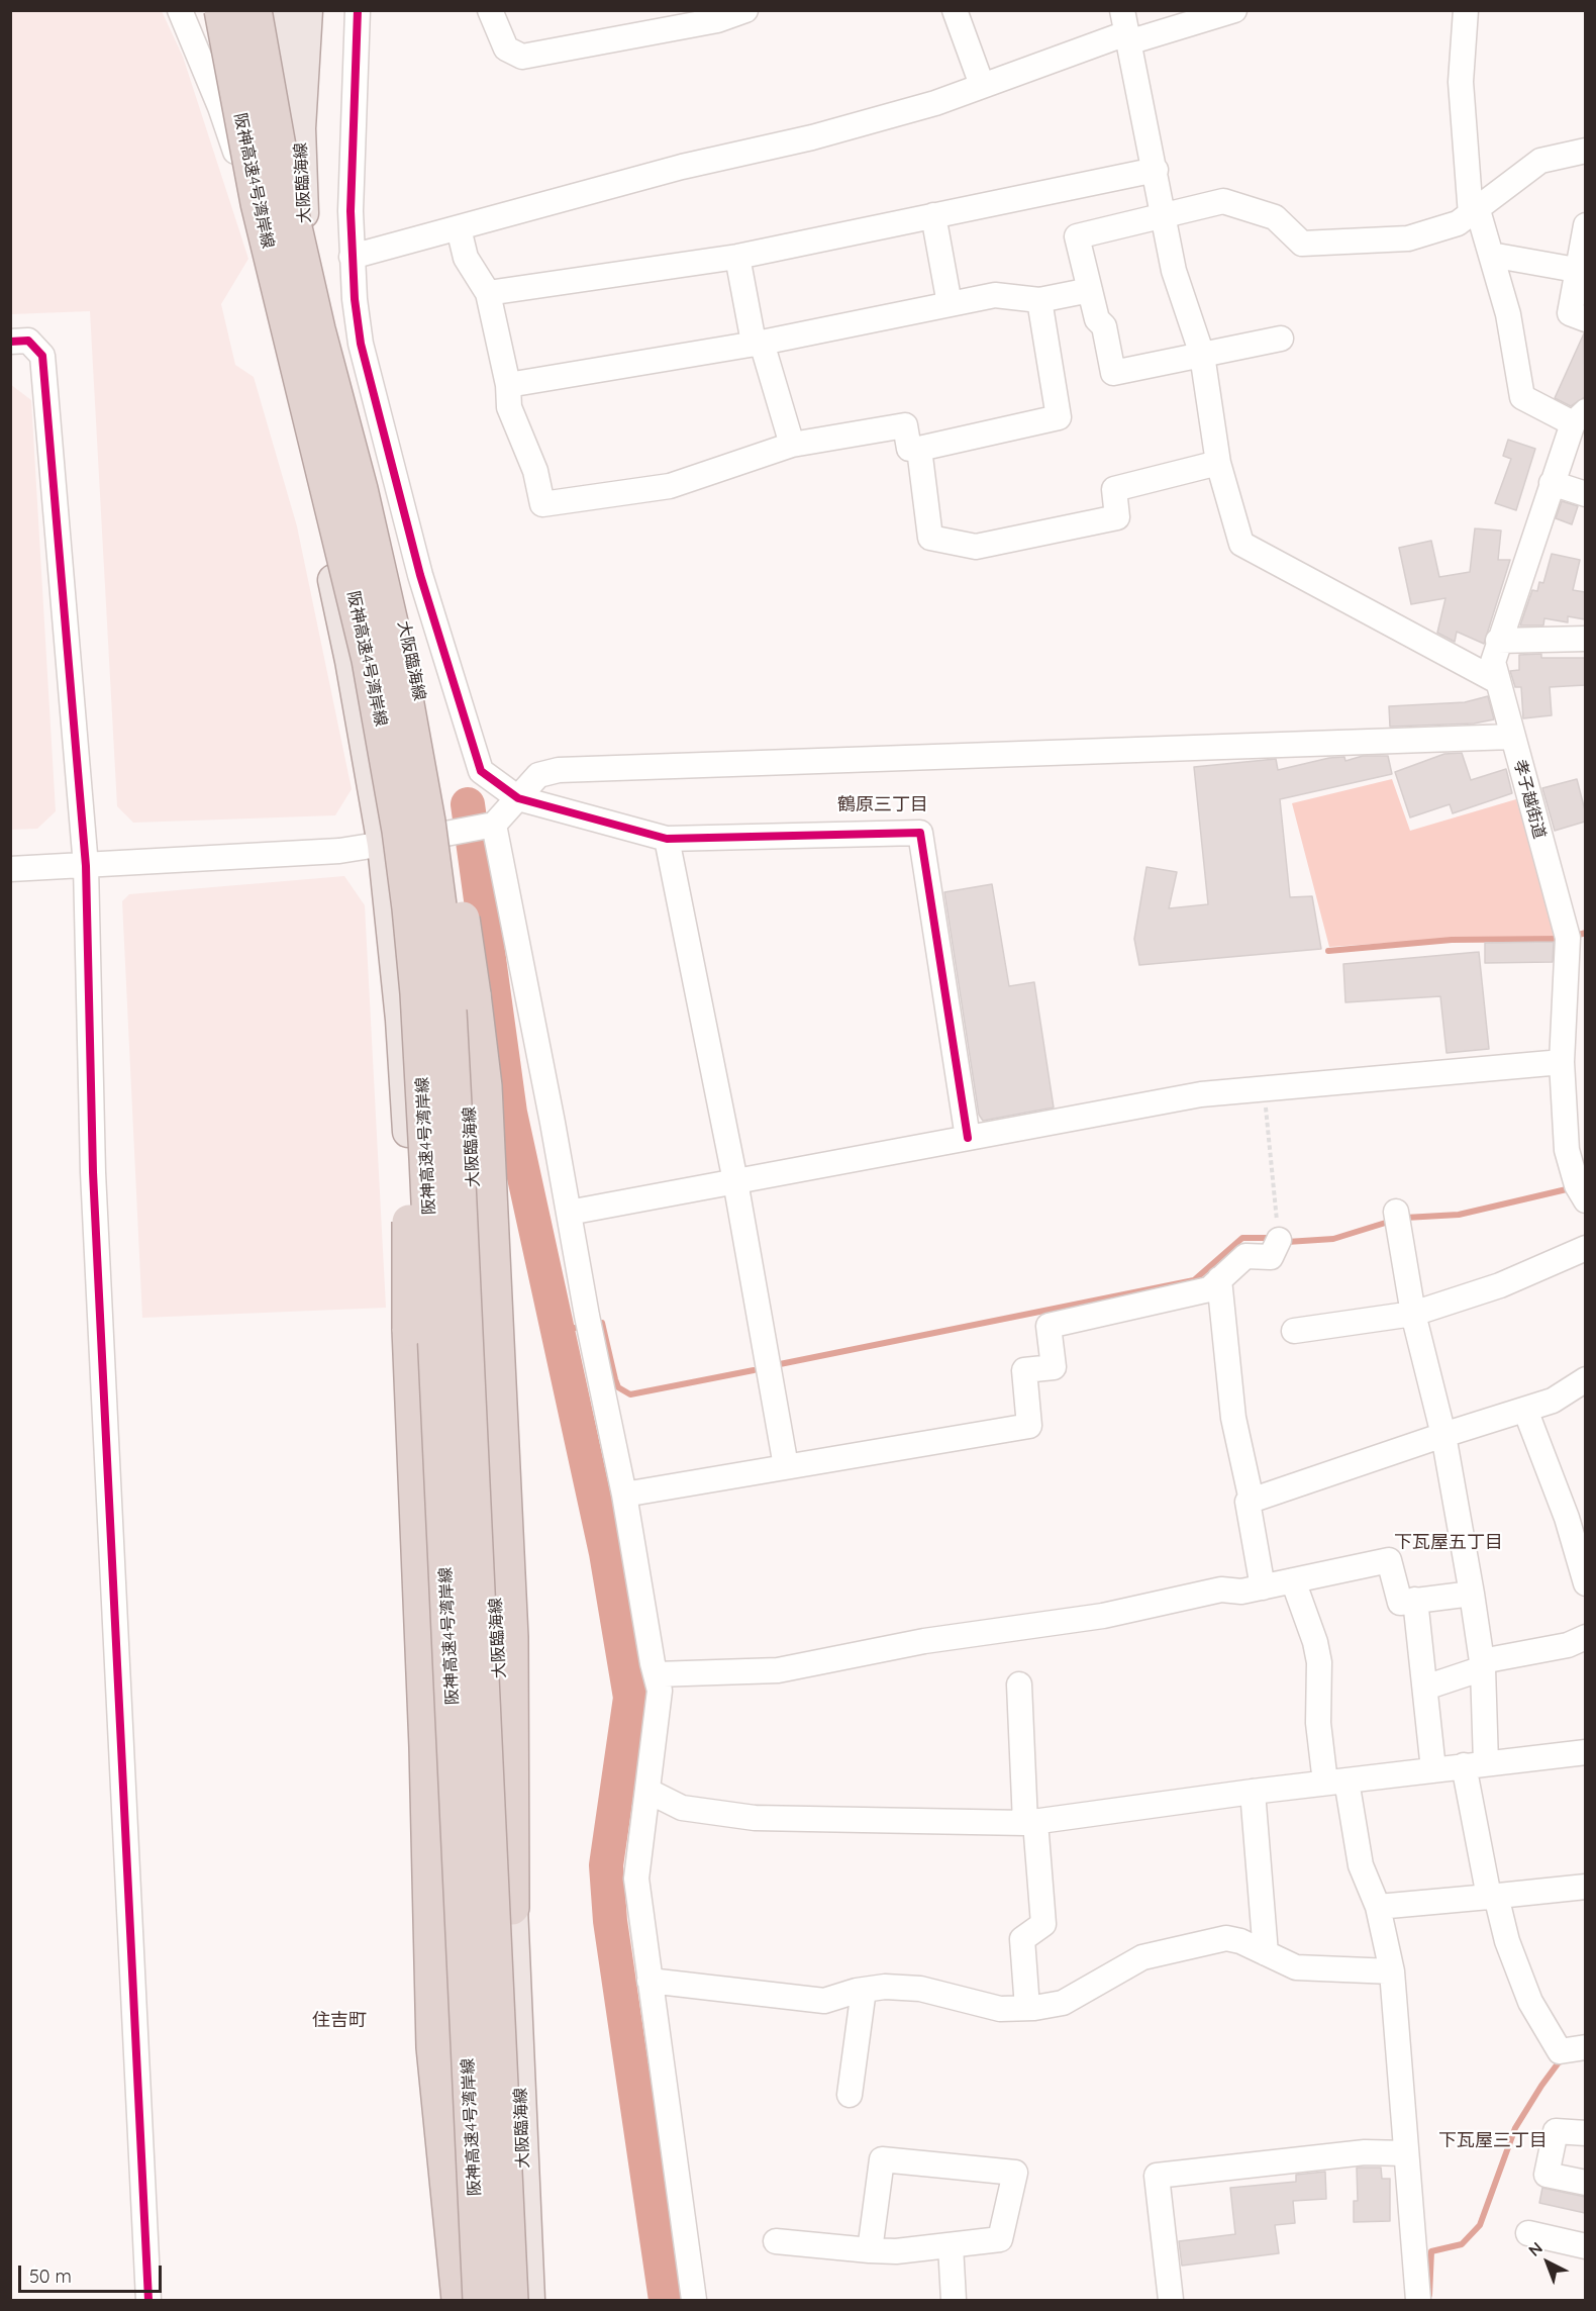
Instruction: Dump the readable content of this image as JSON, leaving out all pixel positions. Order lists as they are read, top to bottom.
{
  "streets": {
    "highway": ["阪神高速4号湾岸線"],
    "main road": ["大阪臨海線"],
    "street": ["孝子越街道"]
  },
  "districts": [
    "鶴原三丁目",
    "下瓦屋五丁目",
    "住吉町",
    "下瓦屋三丁目"
  ],
  "scale_bar": "50 m",
  "north": "top left"
}
